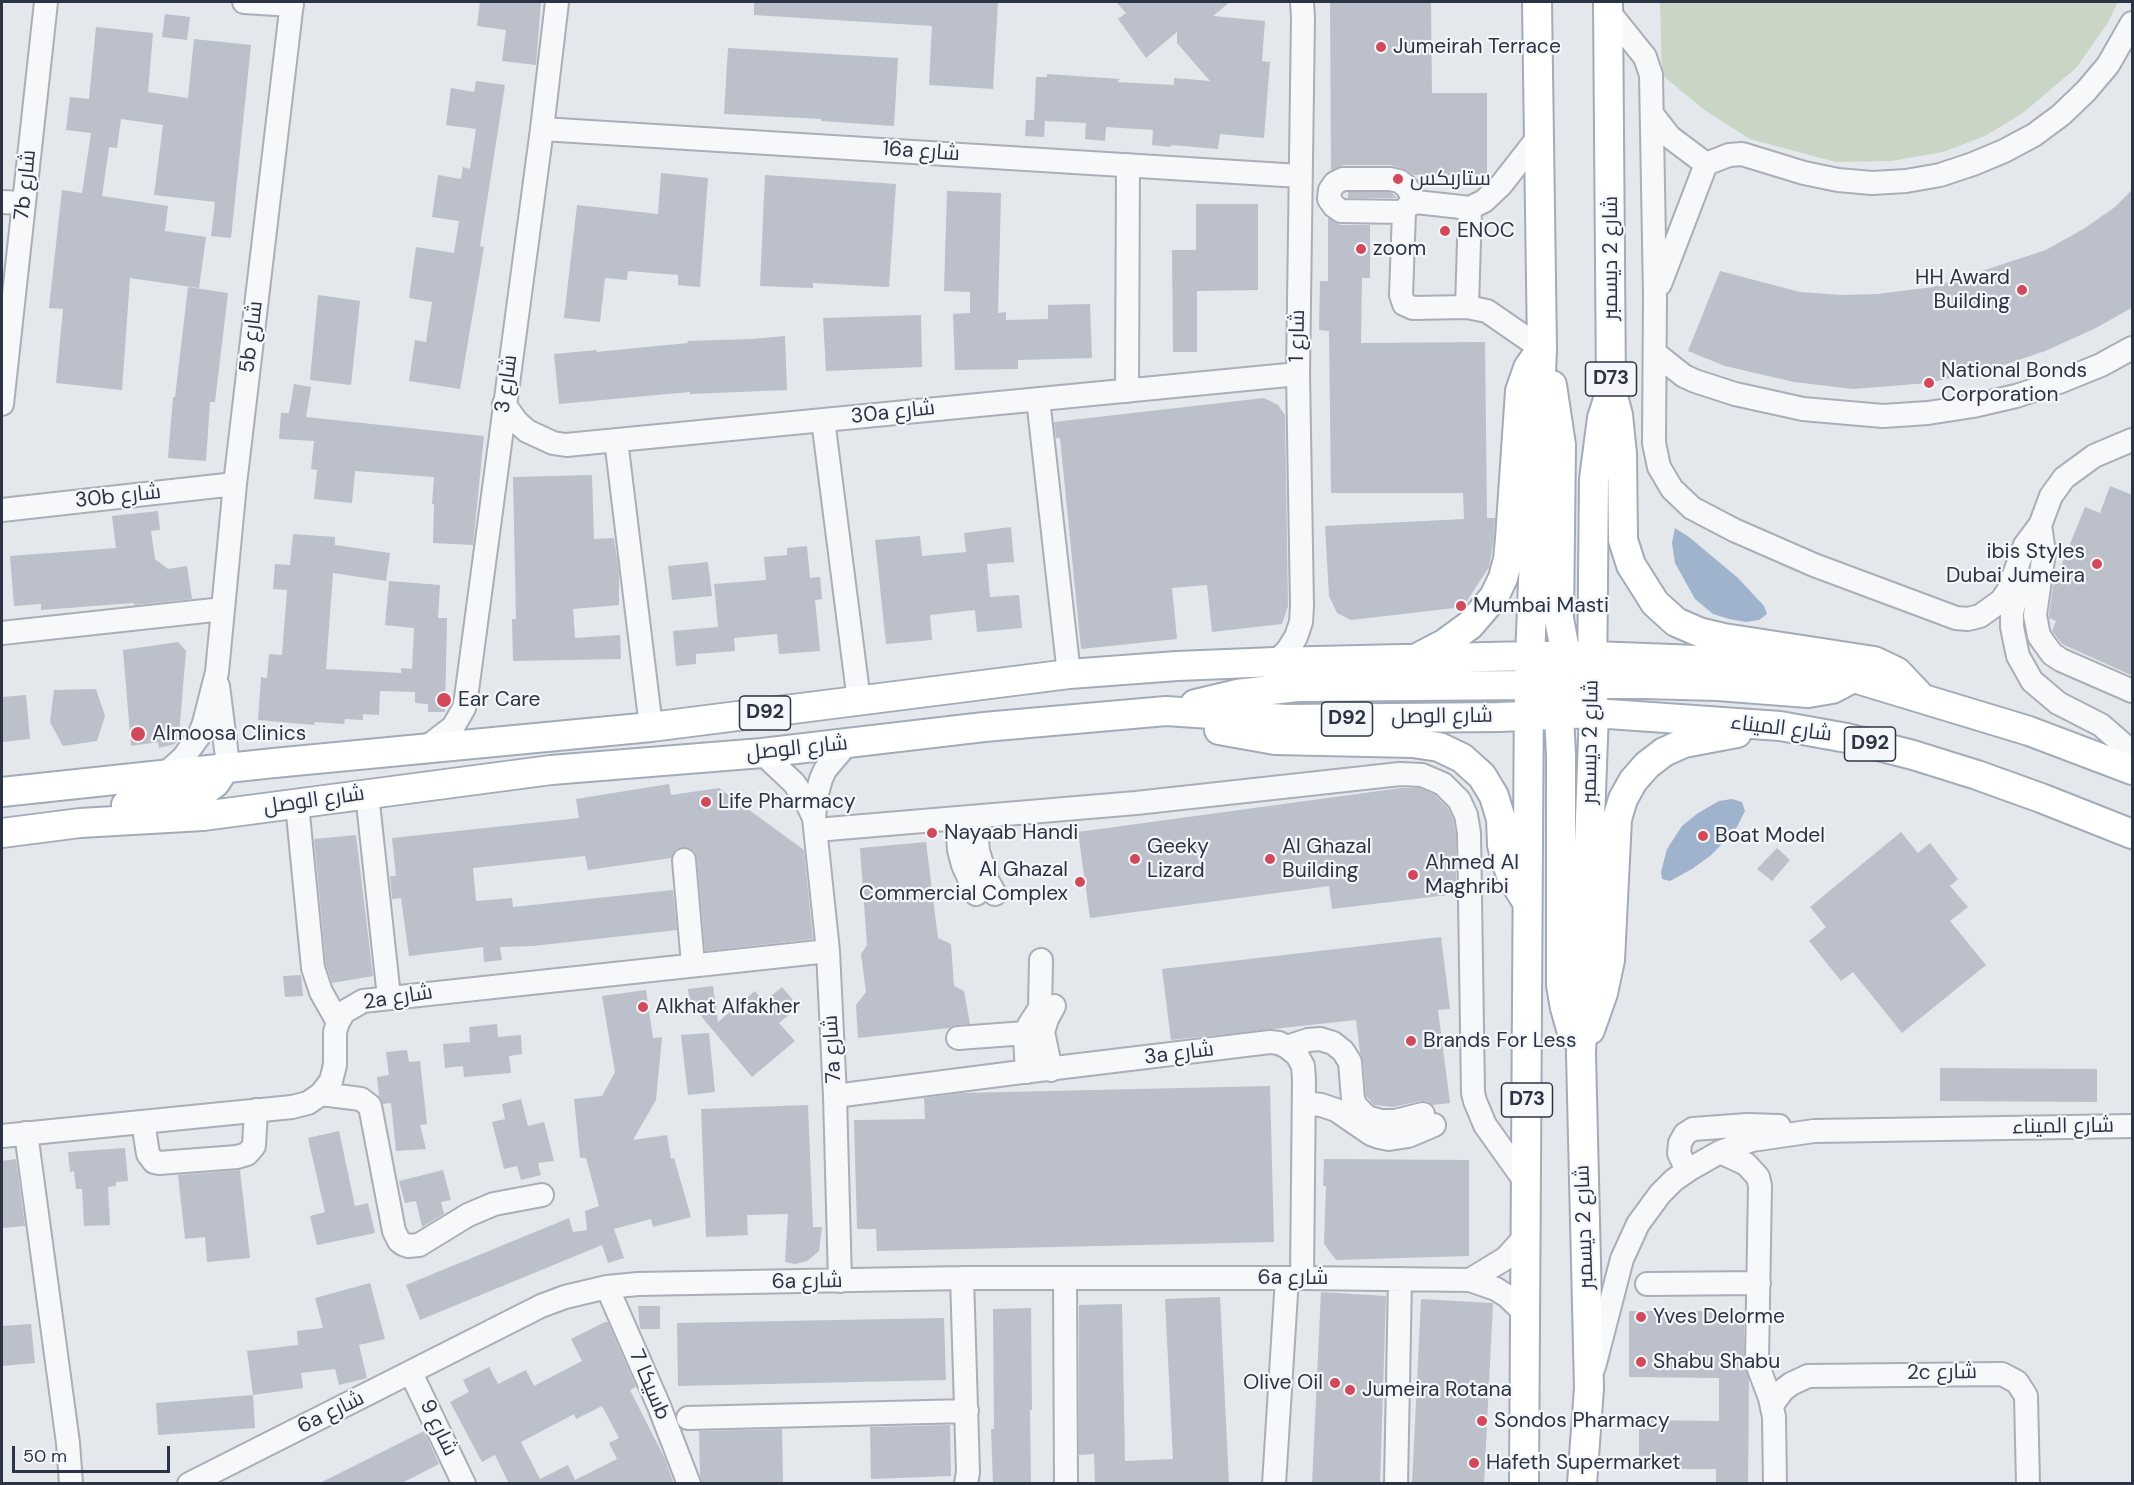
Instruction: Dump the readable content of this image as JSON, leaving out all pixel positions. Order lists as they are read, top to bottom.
{
  "streets": {
    "main road": [
      "شارع 2 ديسمبر",
      "D73",
      "D92",
      "شارع الوصل",
      "شارع الميناء"
    ],
    "street": [
      "16a شارع",
      "7b شارع",
      "شارع 1",
      "5b شارع",
      "شارع 3",
      "30a شارع",
      "30b شارع",
      "2a شارع",
      "7a شارع",
      "3a شارع",
      "6a شارع",
      "2c شارع",
      "سيكا 7b",
      "شارع 9"
    ]
  },
  "crossings": [
    ["16a شارع", "شارع 1"],
    ["16a شارع", "شارع 3"],
    ["شارع 2 ديسمبر", "D92"],
    ["شارع 2 ديسمبر", "شارع الوصل"],
    ["شارع 2 ديسمبر", "شارع الميناء"],
    ["شارع 1", "30a شارع"],
    ["شارع 1", "شارع الوصل"],
    ["5b شارع", "30b شارع"],
    ["5b شارع", "شارع الوصل"],
    ["D73", "شارع الوصل"],
    ["D73", "6a شارع"],
    ["شارع 3", "30a شارع"],
    ["شارع 3", "شارع الوصل"],
    ["D92", "شارع الوصل"],
    ["شارع الوصل", "شارع الميناء"],
    ["شارع الوصل", "7a شارع"],
    ["2a شارع", "7a شارع"],
    ["7a شارع", "3a شارع"],
    ["7a شارع", "6a شارع"],
    ["6a شارع", "سيكا 7b"],
    ["6a شارع", "شارع 9"]
  ],
  "places": [
    "Jumeirah Terrace",
    "ستاربكس",
    "ENOC",
    "zoom",
    "HH Award Building",
    "National Bonds Corporation",
    "ibis Styles Dubai Jumeira",
    "Mumbai Masti",
    "Ear Care",
    "Almoosa Clinics",
    "Life Pharmacy",
    "Nayaab Handi",
    "Boat Model",
    "Geeky Lizard",
    "Al Ghazal Building",
    "Ahmed Al Maghribi",
    "Al Ghazal Commercial Complex",
    "Alkhat Alfakher",
    "Brands For Less",
    "Yves Delorme",
    "Shabu Shabu",
    "Olive Oil",
    "Jumeira Rotana",
    "Sondos Pharmacy",
    "Hafeth Supermarket"
  ],
  "scale_bar": "50 m"
}
